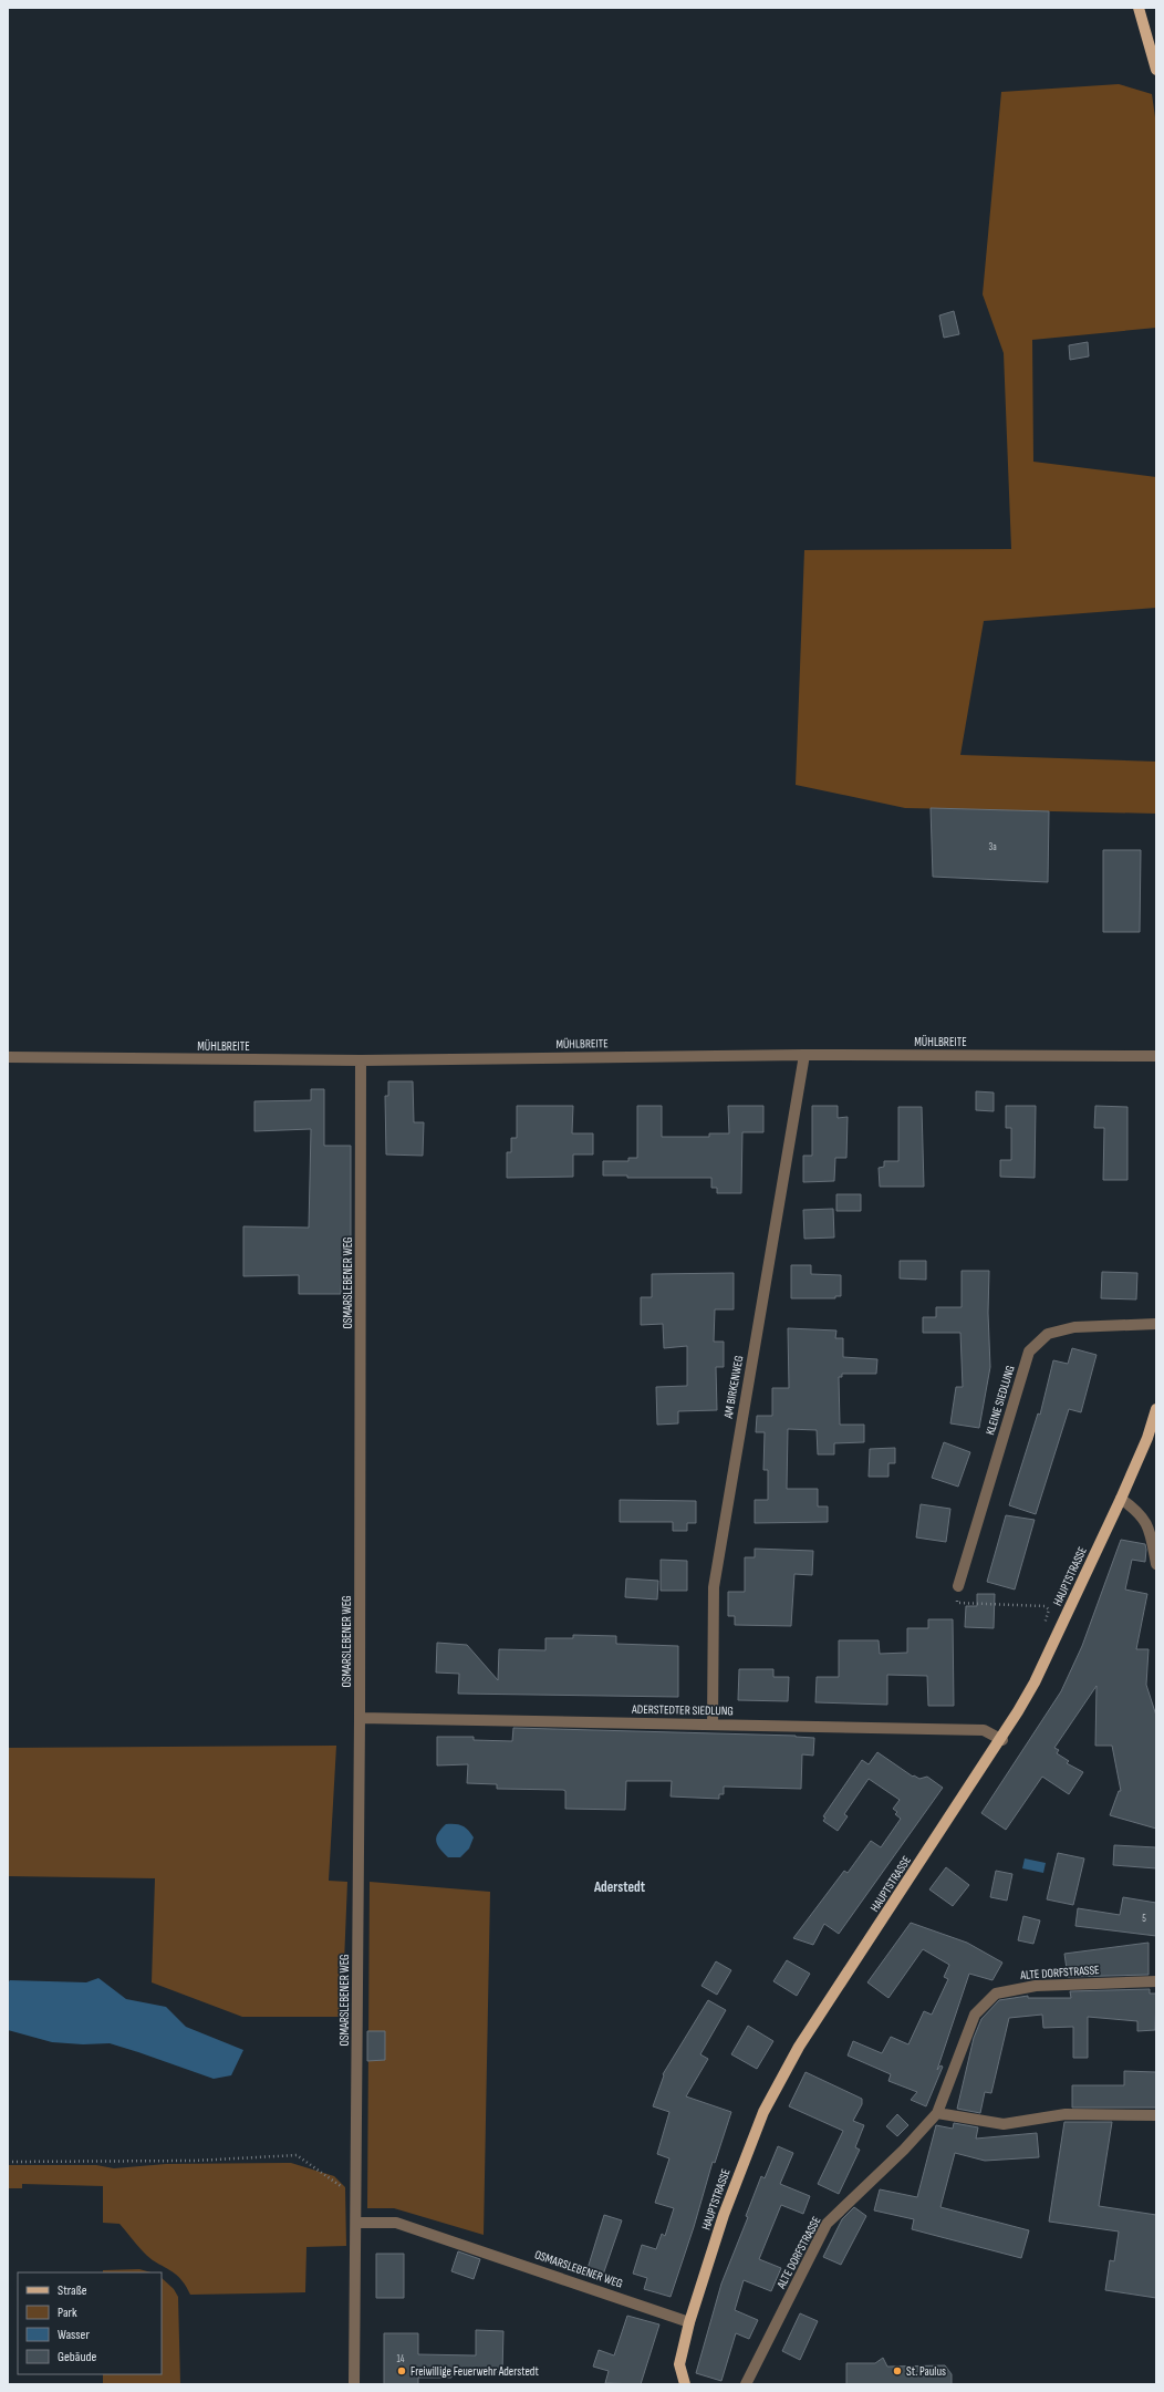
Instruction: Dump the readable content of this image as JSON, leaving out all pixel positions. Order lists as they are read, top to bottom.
{
  "streets": {
    "main road": ["HAUPTSTRASSE"],
    "street": [
      "MÜHLBREITE",
      "OSMARSLEBENER WEG",
      "AM BIRKENWEG",
      "KLEINE SIEDLUNG",
      "ADERSTEDTER SIEDLUNG",
      "ALTE DORFSTRASSE"
    ]
  },
  "crossings": [
    ["MÜHLBREITE", "OSMARSLEBENER WEG"],
    ["MÜHLBREITE", "AM BIRKENWEG"],
    ["OSMARSLEBENER WEG", "HAUPTSTRASSE"],
    ["OSMARSLEBENER WEG", "ADERSTEDTER SIEDLUNG"],
    ["AM BIRKENWEG", "ADERSTEDTER SIEDLUNG"],
    ["HAUPTSTRASSE", "ADERSTEDTER SIEDLUNG"]
  ],
  "districts": ["Aderstedt"],
  "places": ["Freiwillige Feuerwehr Aderstedt", "St. Paulus"],
  "house_numbers": ["3a", "5", "14"],
  "legend": [
    "Straße",
    "Park",
    "Wasser",
    "Gebäude"
  ]
}
